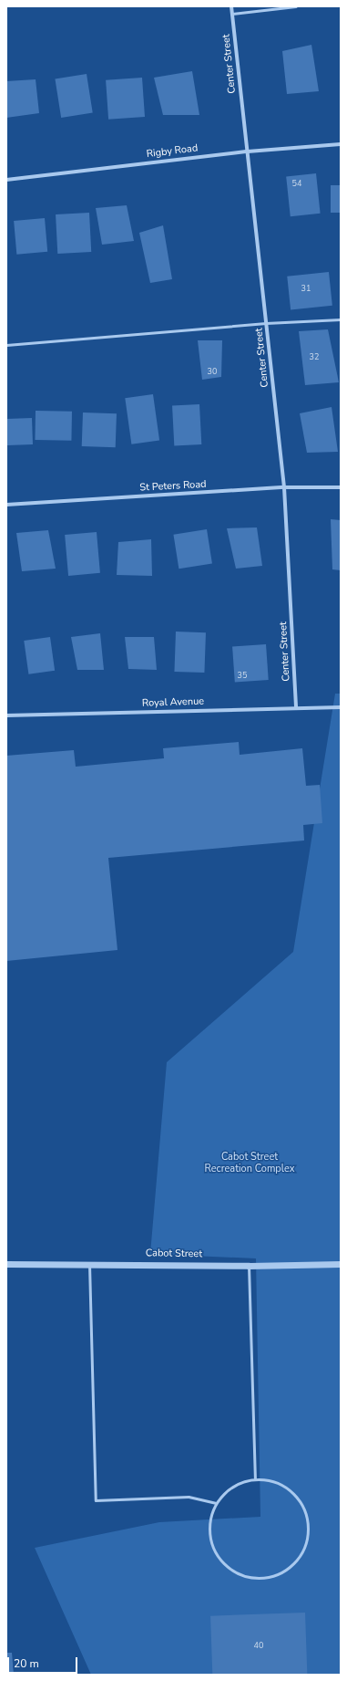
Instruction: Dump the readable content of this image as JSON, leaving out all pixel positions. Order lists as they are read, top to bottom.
{
  "streets": {
    "street": [
      "Center Street",
      "Rigby Road",
      "St Peters Road",
      "Royal Avenue",
      "Cabot Street"
    ]
  },
  "crossings": [
    ["Center Street", "Rigby Road"],
    ["Center Street", "St Peters Road"],
    ["Center Street", "Royal Avenue"]
  ],
  "parks": ["Cabot Street Recreation Complex"],
  "house_numbers": [
    "54",
    "31",
    "32",
    "30",
    "35",
    "40"
  ],
  "scale_bar": "20 m"
}
